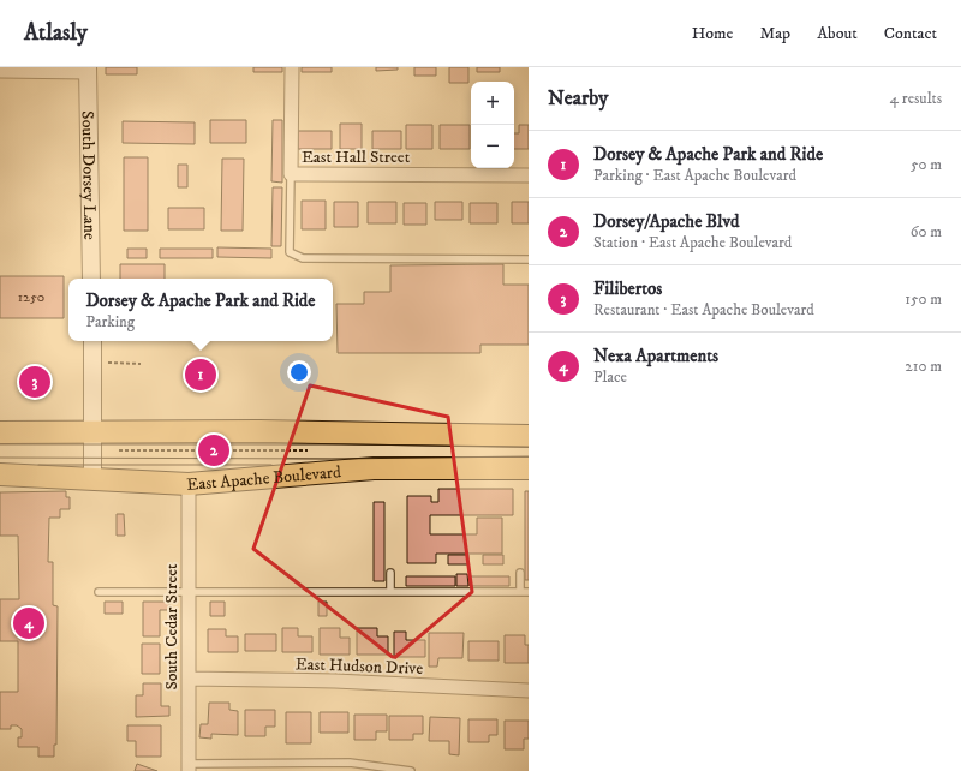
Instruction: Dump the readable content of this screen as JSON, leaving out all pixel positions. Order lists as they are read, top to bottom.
{
  "streets": {
    "main road": ["East Apache Boulevard"],
    "street": [
      "East Hall Street",
      "South Dorsey Lane",
      "South Cedar Street",
      "East Hudson Drive"
    ]
  },
  "crossings": [
    ["East Apache Boulevard", "South Cedar Street"],
    ["South Cedar Street", "East Hudson Drive"]
  ],
  "house_numbers": ["1250"],
  "page": {
    "header": "Atlasly",
    "nav": [
      "Home",
      "Map",
      "About",
      "Contact"
    ],
    "heading": ["Nearby", "4 results"],
    "map_buttons": ["+", "−"],
    "list": [
      {
        "mark": "1",
        "name": "Dorsey & Apache Park and Ride",
        "note": "Parking · East Apache Boulevard",
        "value": "50 m"
      },
      {
        "mark": "2",
        "name": "Dorsey/Apache Blvd",
        "note": "Station · East Apache Boulevard",
        "value": "60 m"
      },
      {
        "mark": "3",
        "name": "Filibertos",
        "note": "Restaurant · East Apache Boulevard",
        "value": "150 m"
      },
      {
        "mark": "4",
        "name": "Nexa Apartments",
        "note": "Place",
        "value": "210 m"
      }
    ],
    "popup": ["Dorsey & Apache Park and Ride", "Parking"],
    "pins": [
      "1",
      "3",
      "2",
      "4"
    ]
  }
}
